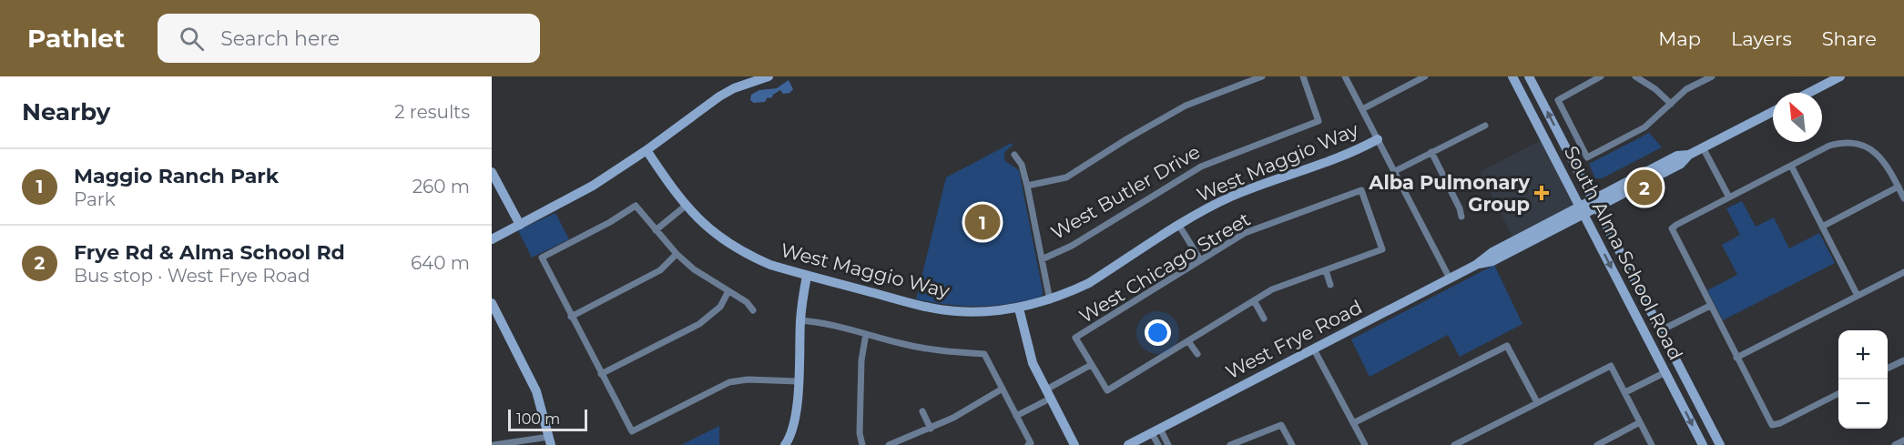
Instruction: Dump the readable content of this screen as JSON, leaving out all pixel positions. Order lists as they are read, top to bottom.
{
  "streets": {
    "street": [
      "West Maggio Way",
      "West Butler Drive",
      "South Alma School Road",
      "West Chicago Street",
      "West Frye Road"
    ]
  },
  "crossings": [
    ["South Alma School Road", "West Frye Road"]
  ],
  "places": {
    "health": ["Alba Pulmonary Group"]
  },
  "scale_bar": "100 m",
  "north": "top left",
  "page": {
    "header": "Pathlet",
    "search": "Search here",
    "nav": ["Map", "Layers", "Share"],
    "heading": ["Nearby", "2 results"],
    "list": [
      {
        "mark": "1",
        "name": "Maggio Ranch Park",
        "note": "Park",
        "value": "260 m"
      },
      {
        "mark": "2",
        "name": "Frye Rd & Alma School Rd",
        "note": "Bus stop · West Frye Road",
        "value": "640 m"
      }
    ],
    "pins": ["2", "1"],
    "map_buttons": ["+", "−"],
    "scale": "100 m"
  }
}
